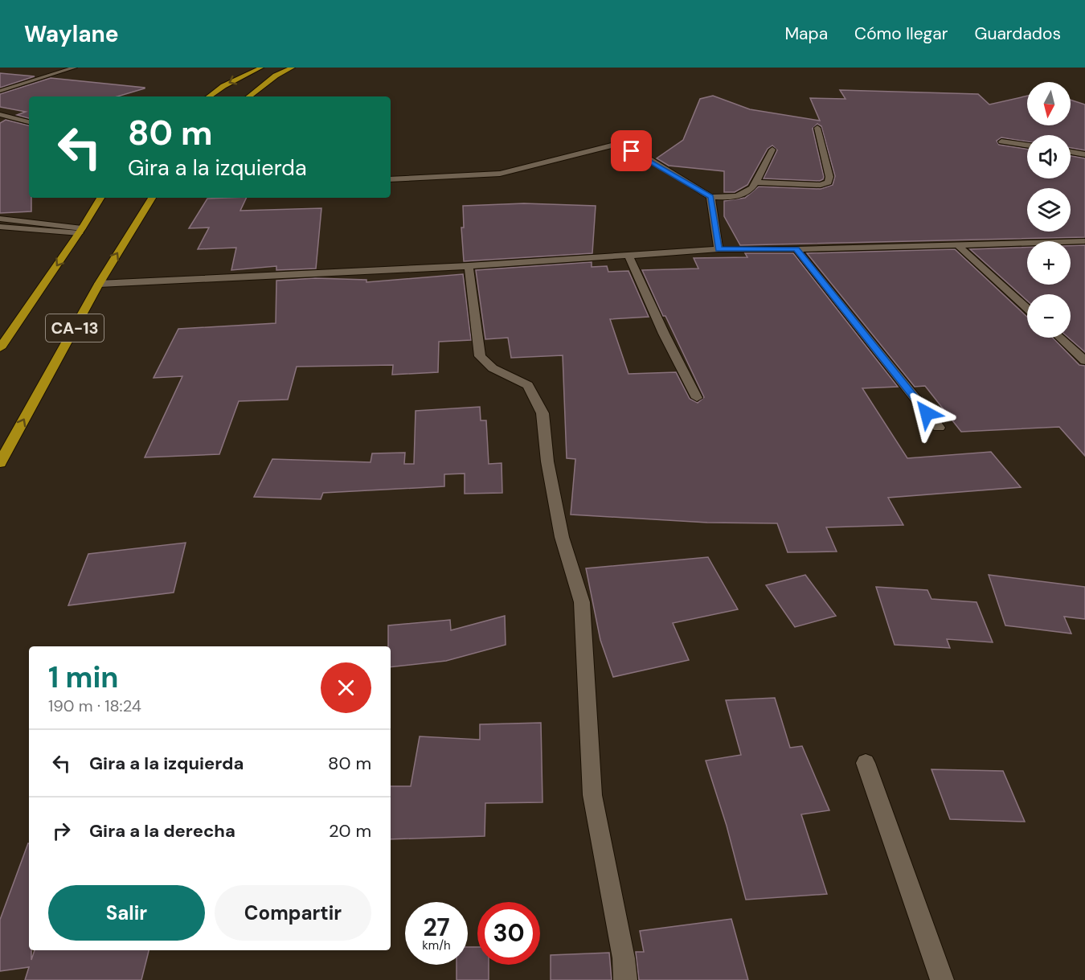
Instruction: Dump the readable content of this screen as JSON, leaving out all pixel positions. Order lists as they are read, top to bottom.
{
  "streets": {
    "highway": ["CA-13"]
  },
  "north": "bottom",
  "page": {
    "header": "Waylane",
    "nav": ["Mapa", "Cómo llegar", "Guardados"],
    "map_buttons": ["+", "−"],
    "turn": ["80 m", "Gira a la izquierda"],
    "heading": ["1 min", "190 m · 18:24"],
    "list": [
      {
        "name": "Gira a la izquierda",
        "value": "80 m"
      },
      {
        "name": "Gira a la derecha",
        "value": "20 m"
      }
    ],
    "buttons": ["Salir", "Compartir"],
    "speed": "27 km/h",
    "limit": "30"
  }
}
